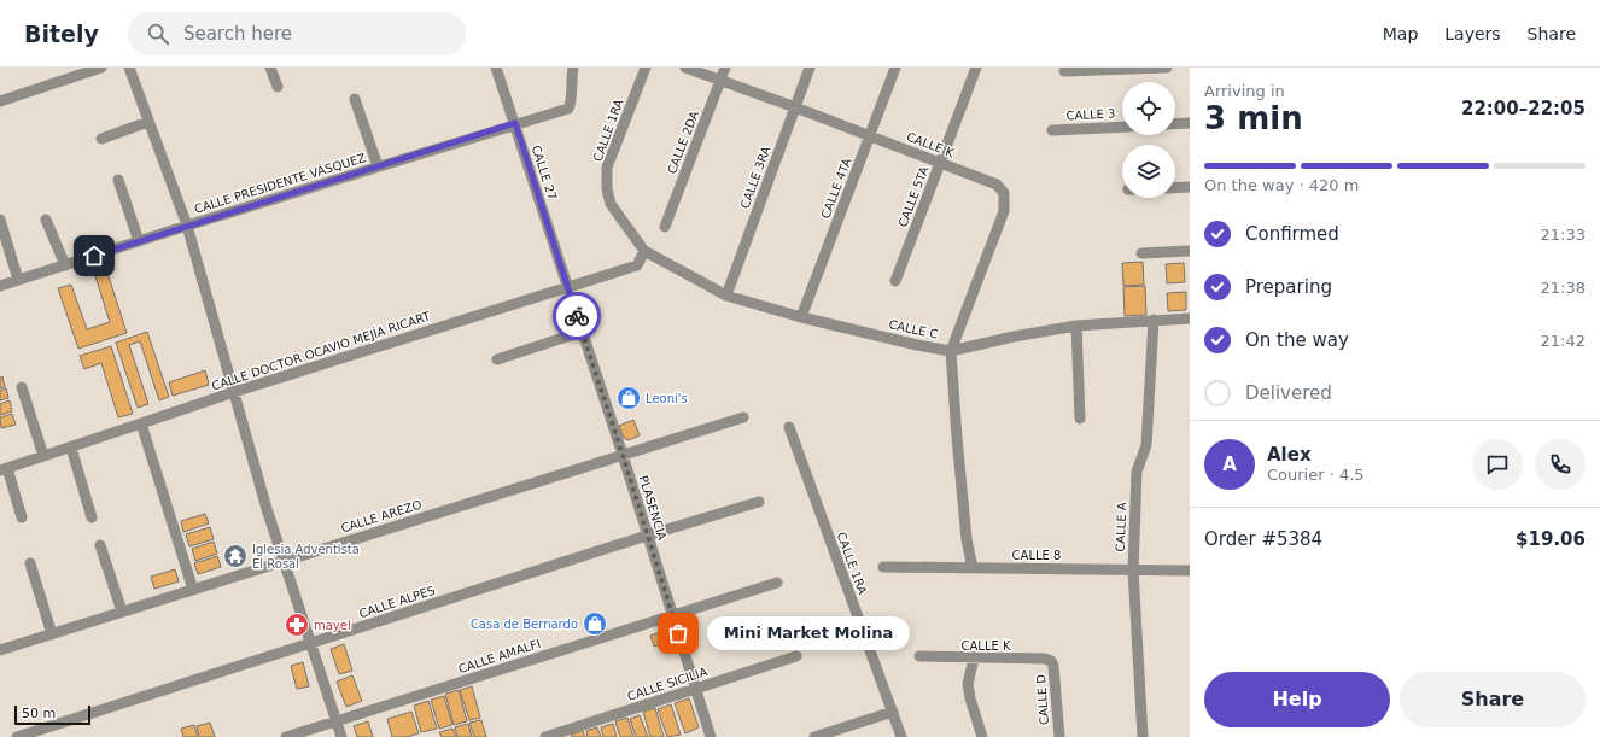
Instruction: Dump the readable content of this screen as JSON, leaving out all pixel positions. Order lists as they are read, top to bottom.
{
  "streets": {
    "street": [
      "CALLE 3",
      "CALLE 1RA",
      "CALLE 2DA",
      "CALLE K",
      "CALLE 27",
      "CALLE 3RA",
      "CALLE PRESIDENTE VÁSQUEZ",
      "CALLE 4TA",
      "CALLE 5TA",
      "CALLE C",
      "CALLE DOCTOR OCAVIO MEJÍA RICART",
      "PLASENCIA",
      "CALLE AREZO",
      "CALLE A",
      "CALLE 8",
      "CALLE ALPES",
      "CALLE AMALFI",
      "CALLE SICILIA",
      "CALLE D"
    ]
  },
  "crossings": [
    ["CALLE 1RA", "CALLE C"],
    ["CALLE 1RA", "CALLE DOCTOR OCAVIO MEJÍA RICART"],
    ["CALLE 2DA", "CALLE K"],
    ["CALLE K", "CALLE 3RA"],
    ["CALLE K", "CALLE 4TA"],
    ["CALLE K", "CALLE 5TA"],
    ["CALLE K", "CALLE C"],
    ["CALLE K", "CALLE D"],
    ["CALLE 27", "CALLE PRESIDENTE VÁSQUEZ"],
    ["CALLE 27", "CALLE DOCTOR OCAVIO MEJÍA RICART"],
    ["CALLE 27", "PLASENCIA"],
    ["CALLE 3RA", "CALLE C"],
    ["CALLE 4TA", "CALLE C"],
    ["CALLE C", "CALLE DOCTOR OCAVIO MEJÍA RICART"],
    ["CALLE C", "CALLE A"],
    ["CALLE DOCTOR OCAVIO MEJÍA RICART", "PLASENCIA"],
    ["PLASENCIA", "CALLE AREZO"],
    ["PLASENCIA", "CALLE ALPES"],
    ["PLASENCIA", "CALLE AMALFI"],
    ["PLASENCIA", "CALLE SICILIA"],
    ["CALLE A", "CALLE 8"]
  ],
  "places": {
    "shop": ["Leoni's", "Casa de Bernardo"],
    "temple": ["Iglesia Adventista El Rosal"],
    "pharmacy": ["mayel"],
    "other": ["Mini Market Molina"]
  },
  "scale_bar": "50 m",
  "page": {
    "header": "Bitely",
    "search": "Search here",
    "nav": ["Map", "Layers", "Share"],
    "heading": ["3 min", "Arriving in", "22:00–22:05"],
    "panel": [
      "Alex",
      "Courier · 4.5",
      "Order #5384",
      "$19.06"
    ],
    "bar": "On the way · 420 m",
    "list": [
      ["Confirmed", "21:33"],
      ["Preparing", "21:38"],
      ["On the way", "21:42"],
      "Delivered"
    ],
    "round": "A",
    "bubble": "Mini Market Molina",
    "buttons": ["Help", "Share"],
    "scale": "50 m"
  }
}
